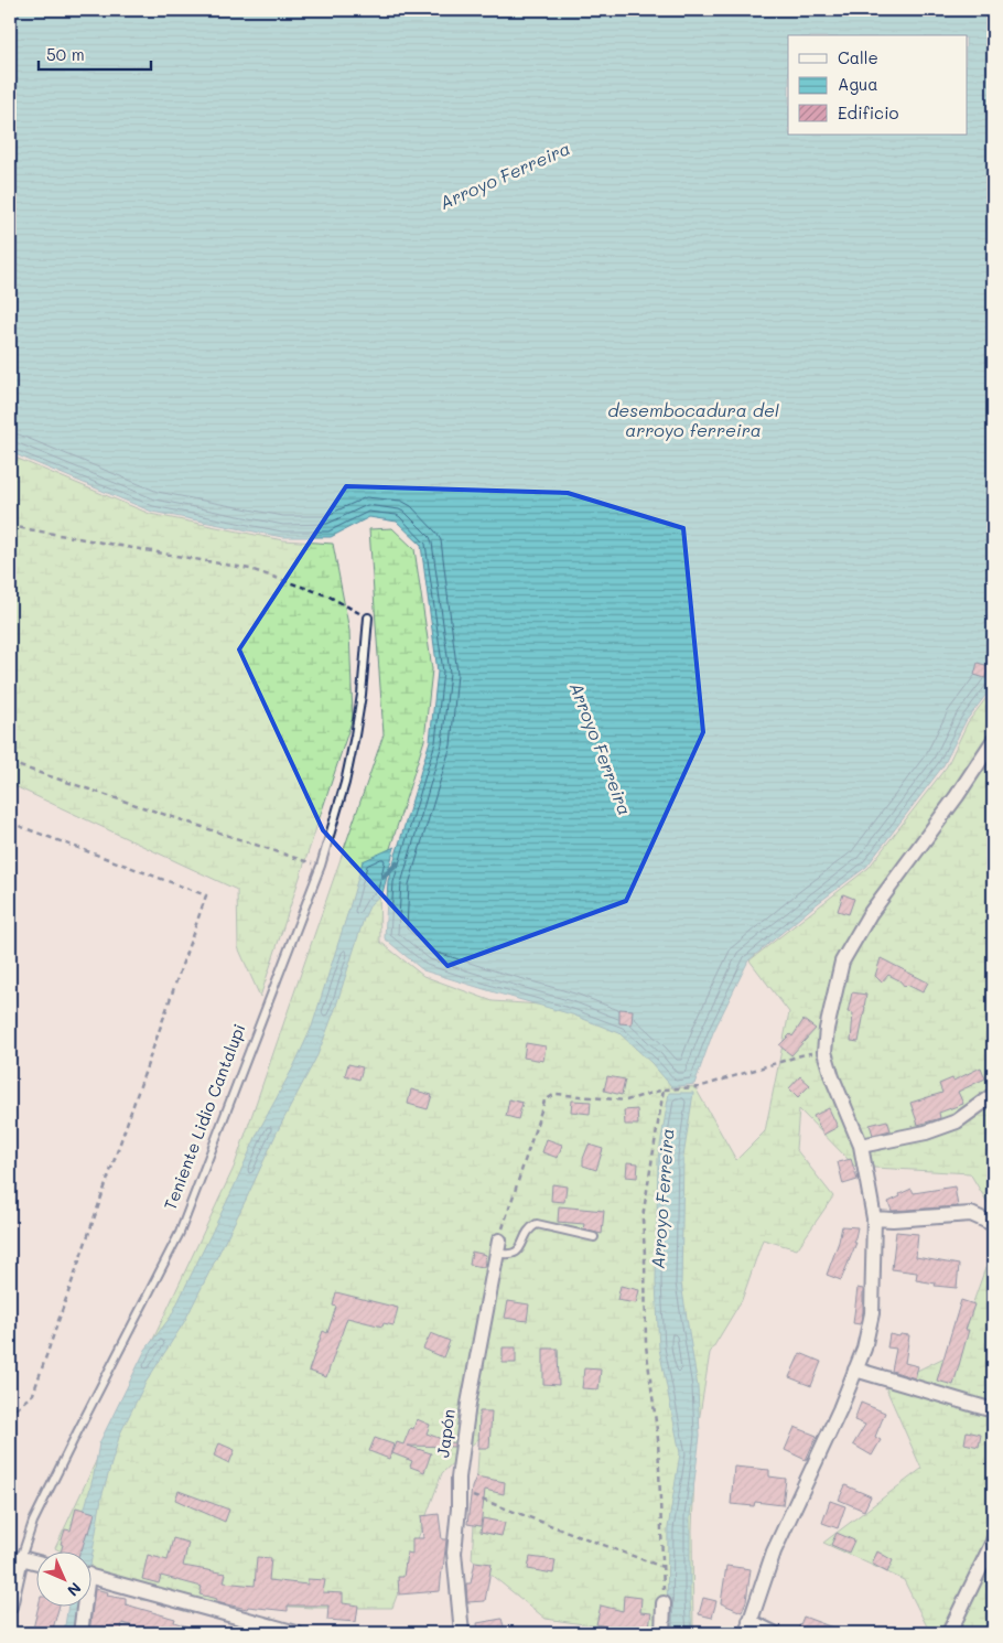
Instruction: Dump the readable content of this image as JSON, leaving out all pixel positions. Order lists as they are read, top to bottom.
{
  "streets": {
    "street": ["Teniente Lidio Cantalupi", "Japón"]
  },
  "water": ["Arroyo Ferreira", "desembocadura del arroyo ferreira"],
  "legend": ["Calle", "Agua", "Edificio"],
  "scale_bar": "50 m",
  "north": "bottom right"
}
